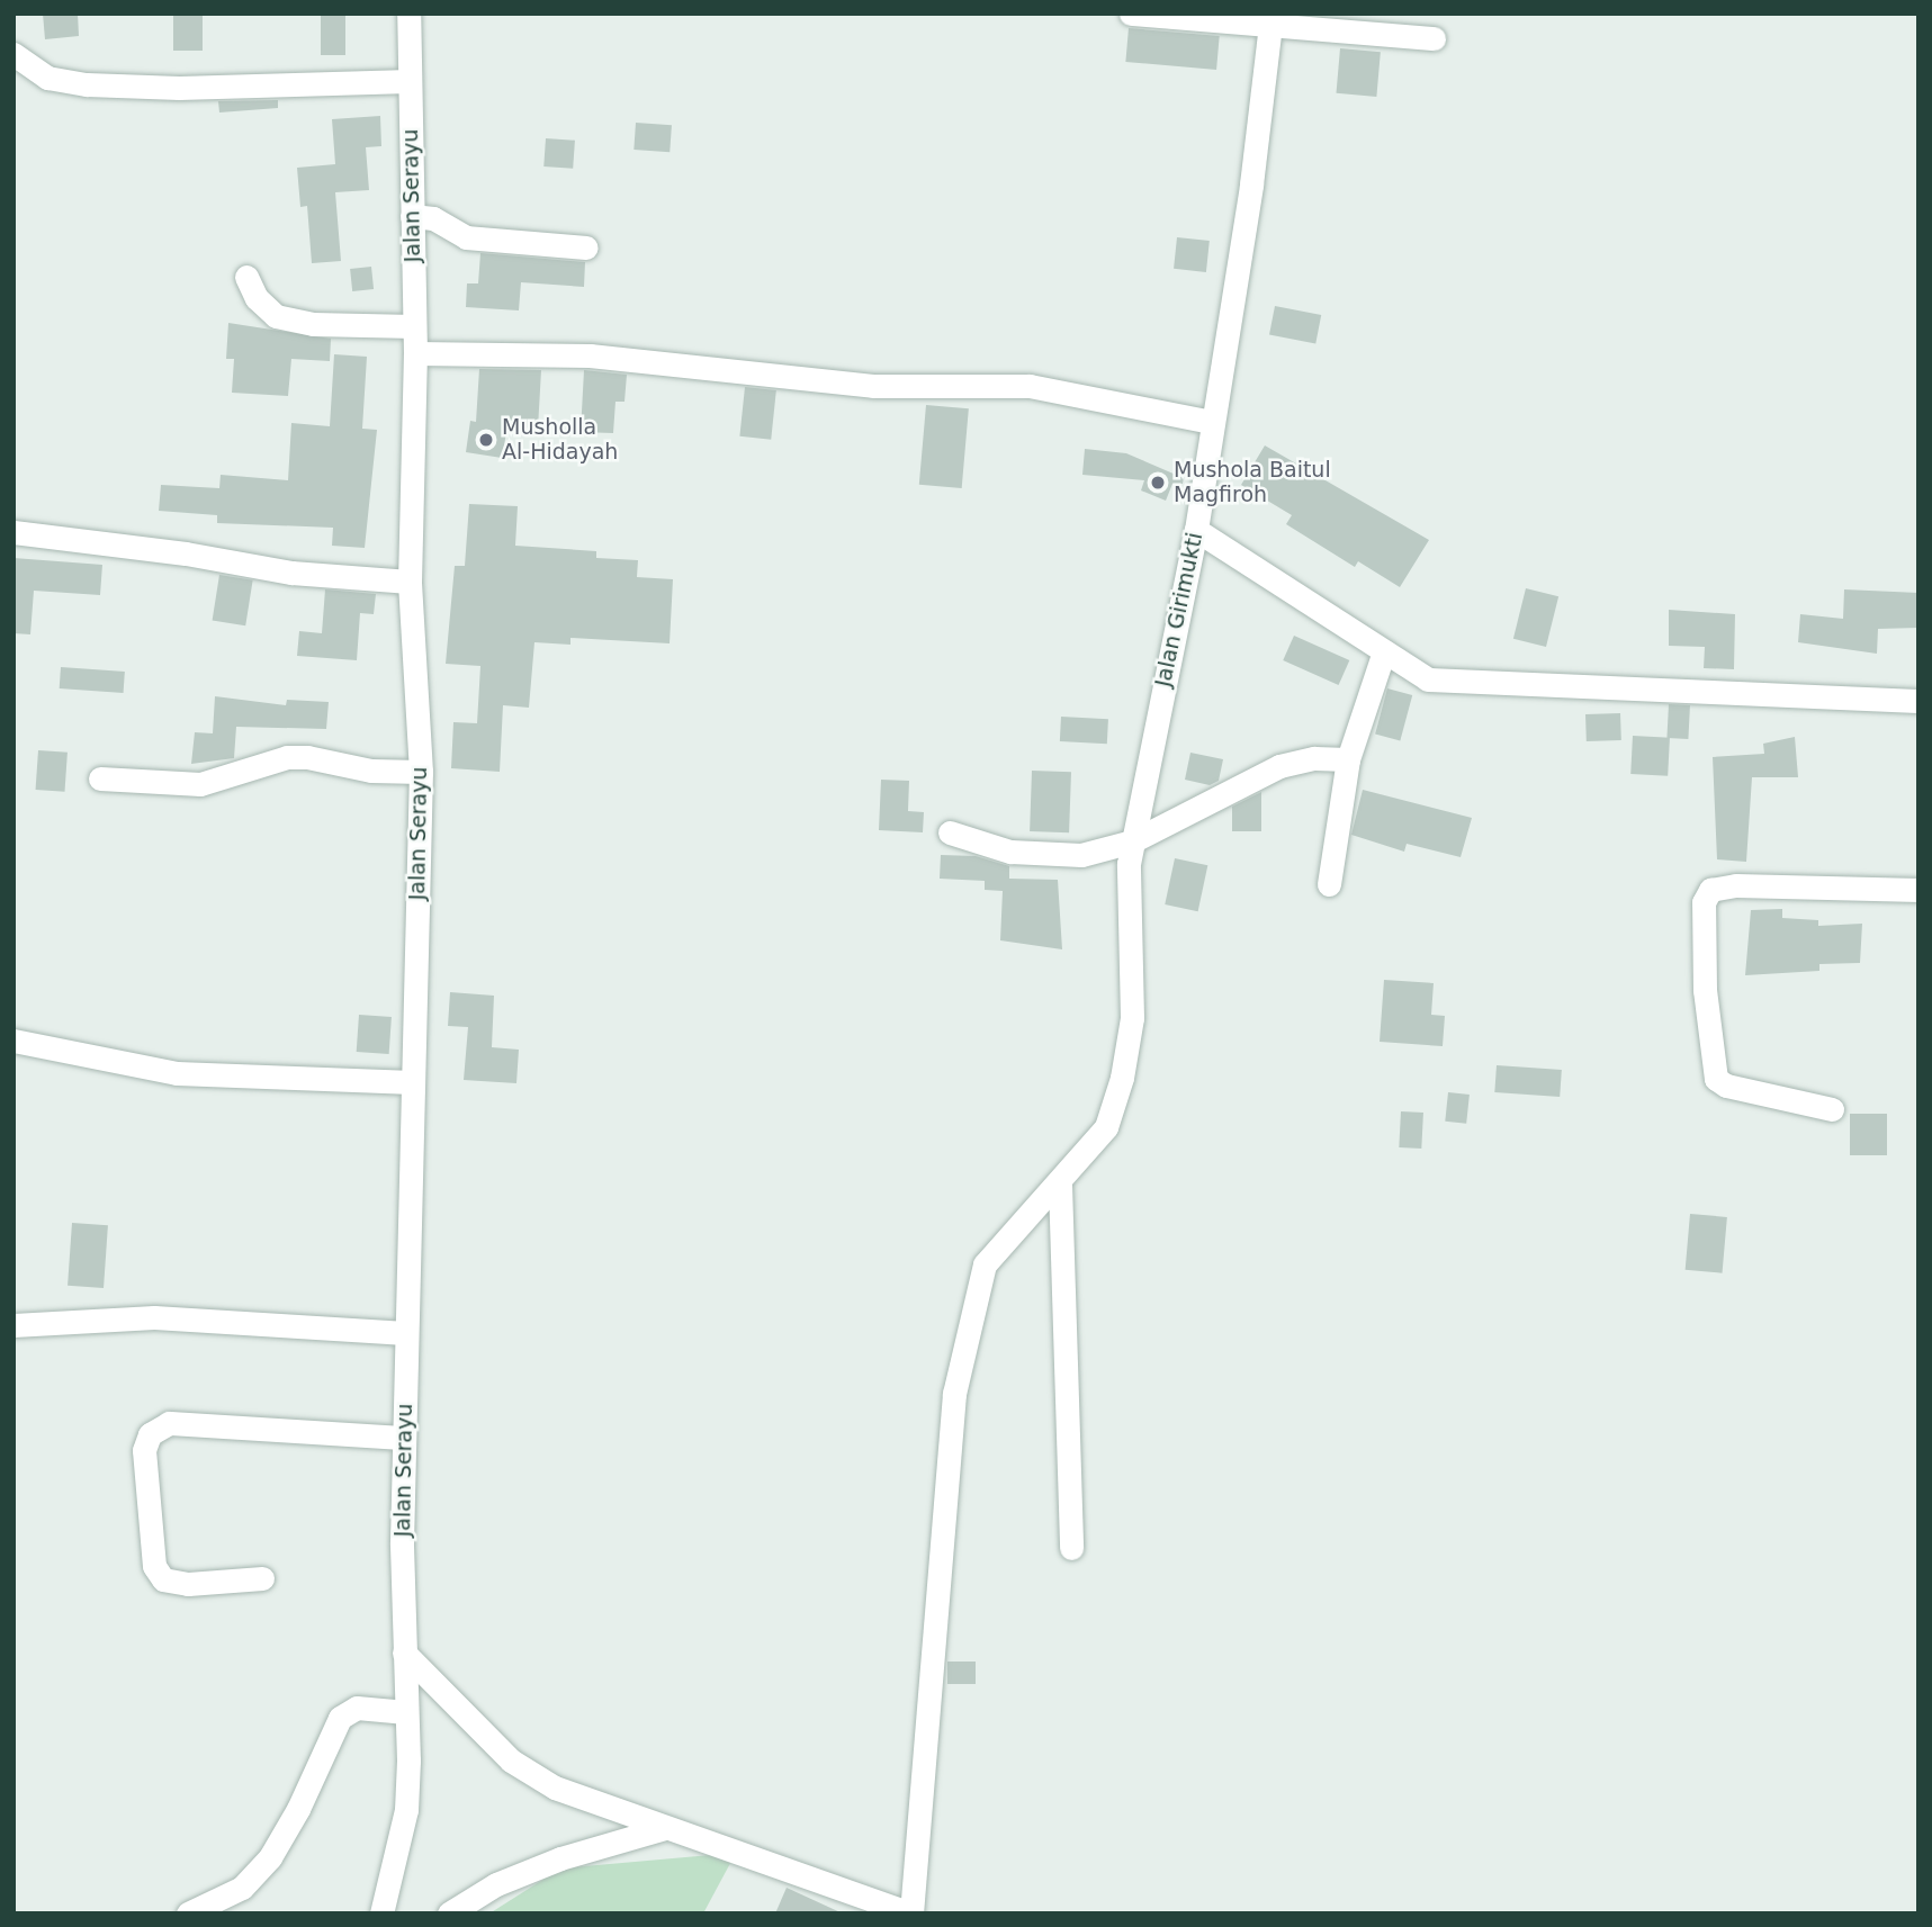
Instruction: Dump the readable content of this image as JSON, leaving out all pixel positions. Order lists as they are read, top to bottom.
{
  "streets": {
    "street": ["Jalan Serayu", "Jalan Girimukti"]
  },
  "places": ["Musholla Al-Hidayah", "Mushola Baitul Magfiroh"]
}
